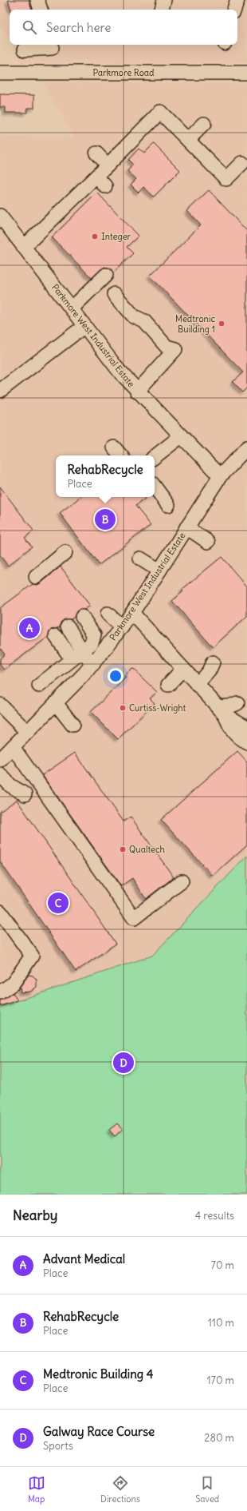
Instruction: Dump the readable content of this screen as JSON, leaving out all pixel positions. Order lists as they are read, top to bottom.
{
  "streets": {
    "street": ["Parkmore Road", "Parkmore West Industrial Estate"]
  },
  "places": [
    "Integer",
    "Medtronic Building 1",
    "Curtiss-Wright",
    "Qualtech"
  ],
  "page": {
    "search": "Search here",
    "popup": ["RehabRecycle", "Place"],
    "pins": [
      "B",
      "A",
      "C",
      "D"
    ],
    "heading": ["Nearby", "4 results"],
    "list": [
      {
        "mark": "A",
        "name": "Advant Medical",
        "note": "Place",
        "value": "70 m"
      },
      {
        "mark": "B",
        "name": "RehabRecycle",
        "note": "Place",
        "value": "110 m"
      },
      {
        "mark": "C",
        "name": "Medtronic Building 4",
        "note": "Place",
        "value": "170 m"
      },
      {
        "mark": "D",
        "name": "Galway Race Course",
        "note": "Sports",
        "value": "280 m"
      }
    ],
    "nav": ["Map", "Directions", "Saved"]
  }
}
